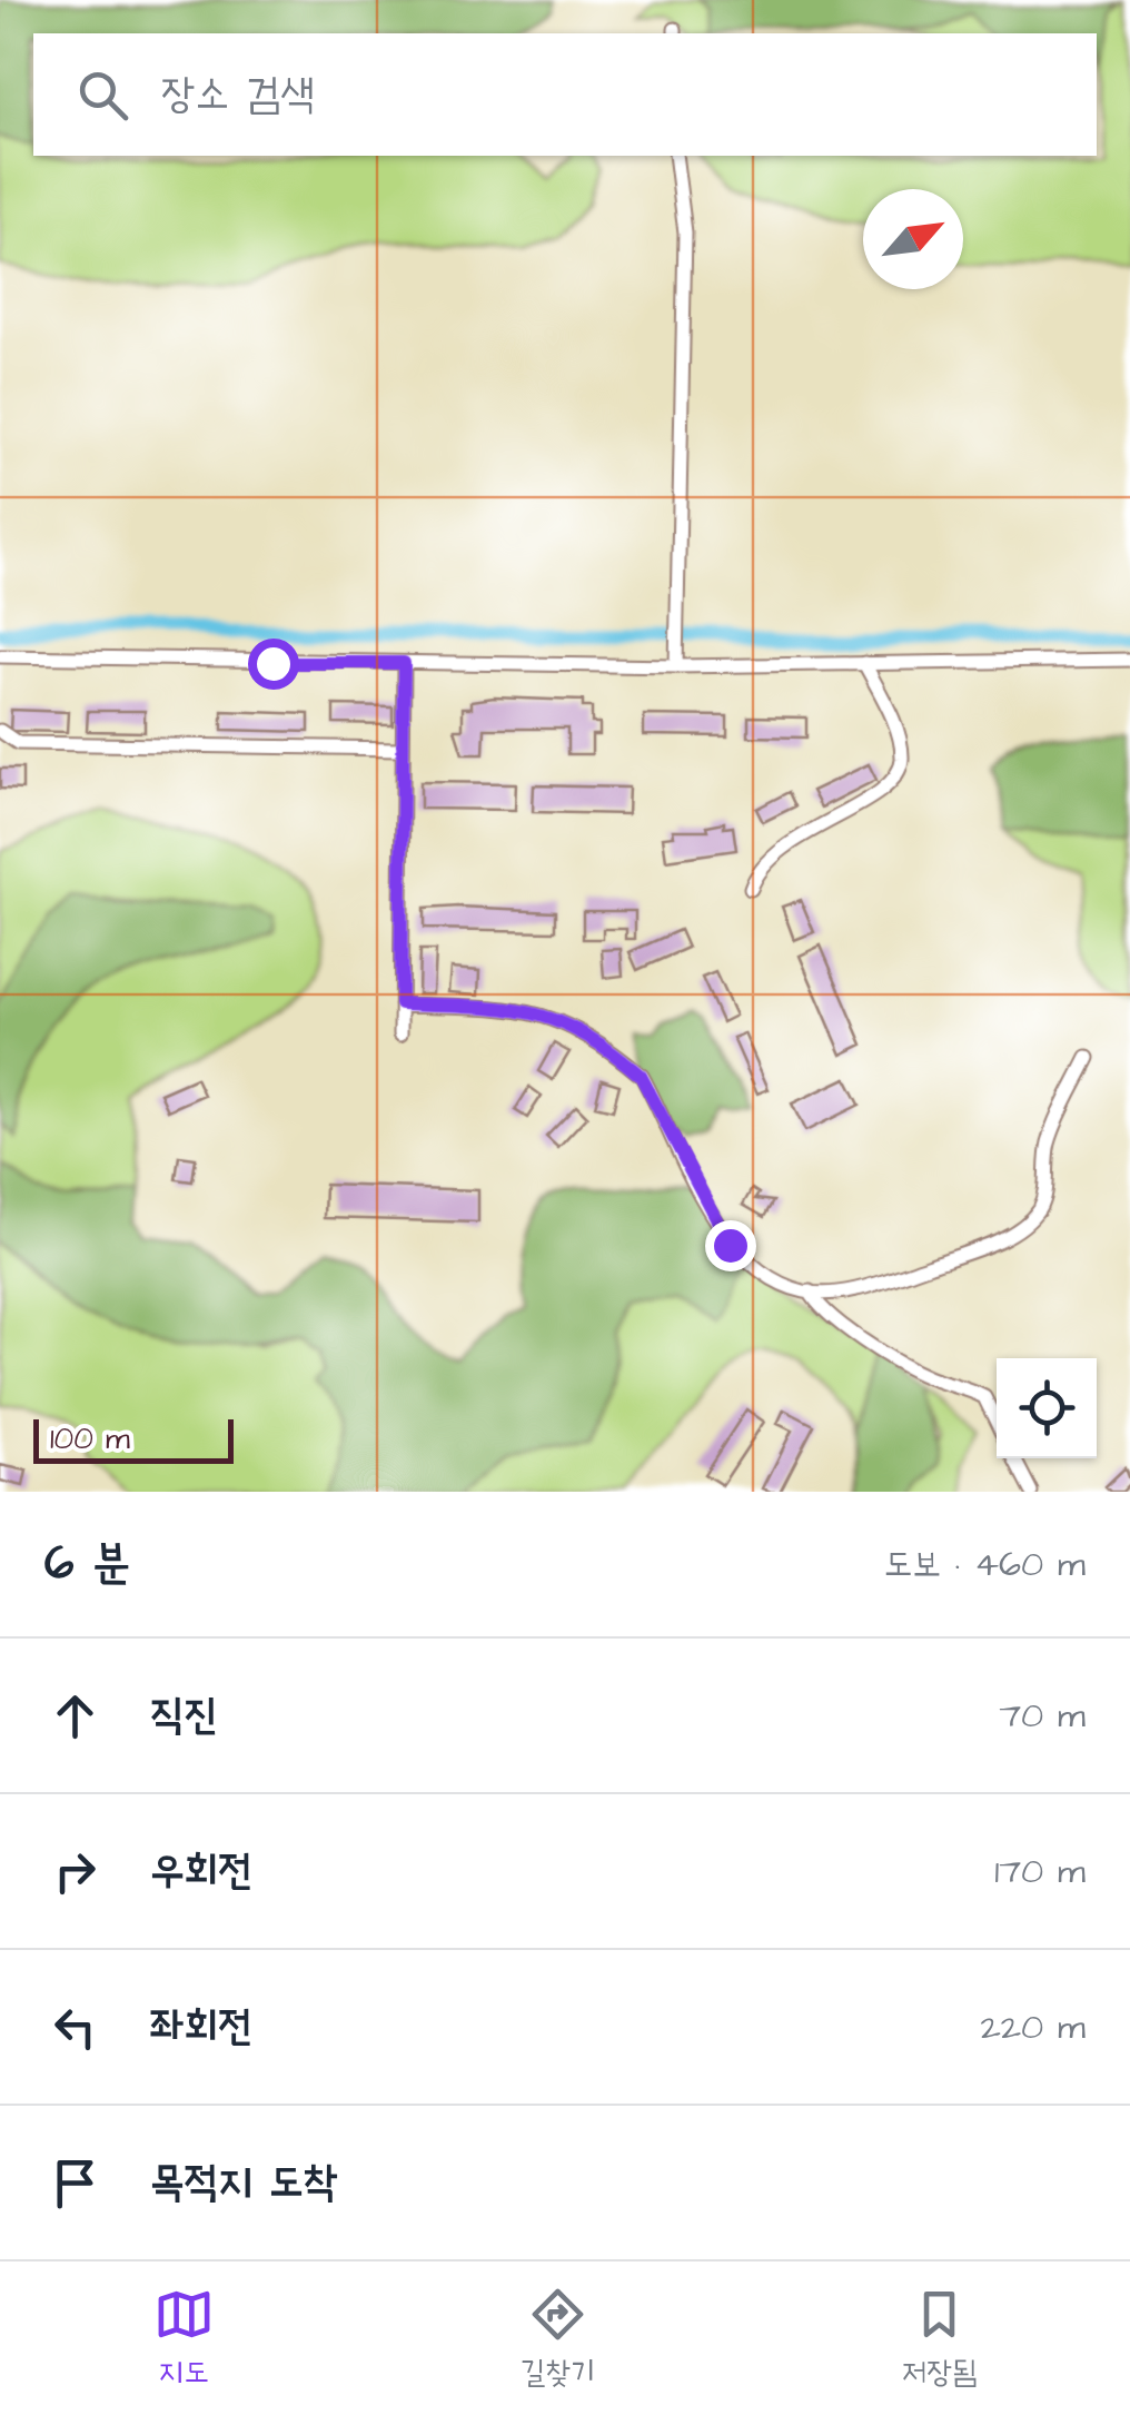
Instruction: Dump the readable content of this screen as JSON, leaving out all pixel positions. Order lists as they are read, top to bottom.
{
  "scale_bar": "100 m",
  "north": "top right",
  "page": {
    "search": "장소 검색",
    "scale": "100 m",
    "heading": ["6 분", "도보 · 460 m"],
    "list": [
      ["직진", "70 m"],
      ["우회전", "170 m"],
      ["좌회전", "220 m"],
      "목적지 도착"
    ],
    "nav": ["지도", "길찾기", "저장됨"]
  }
}
